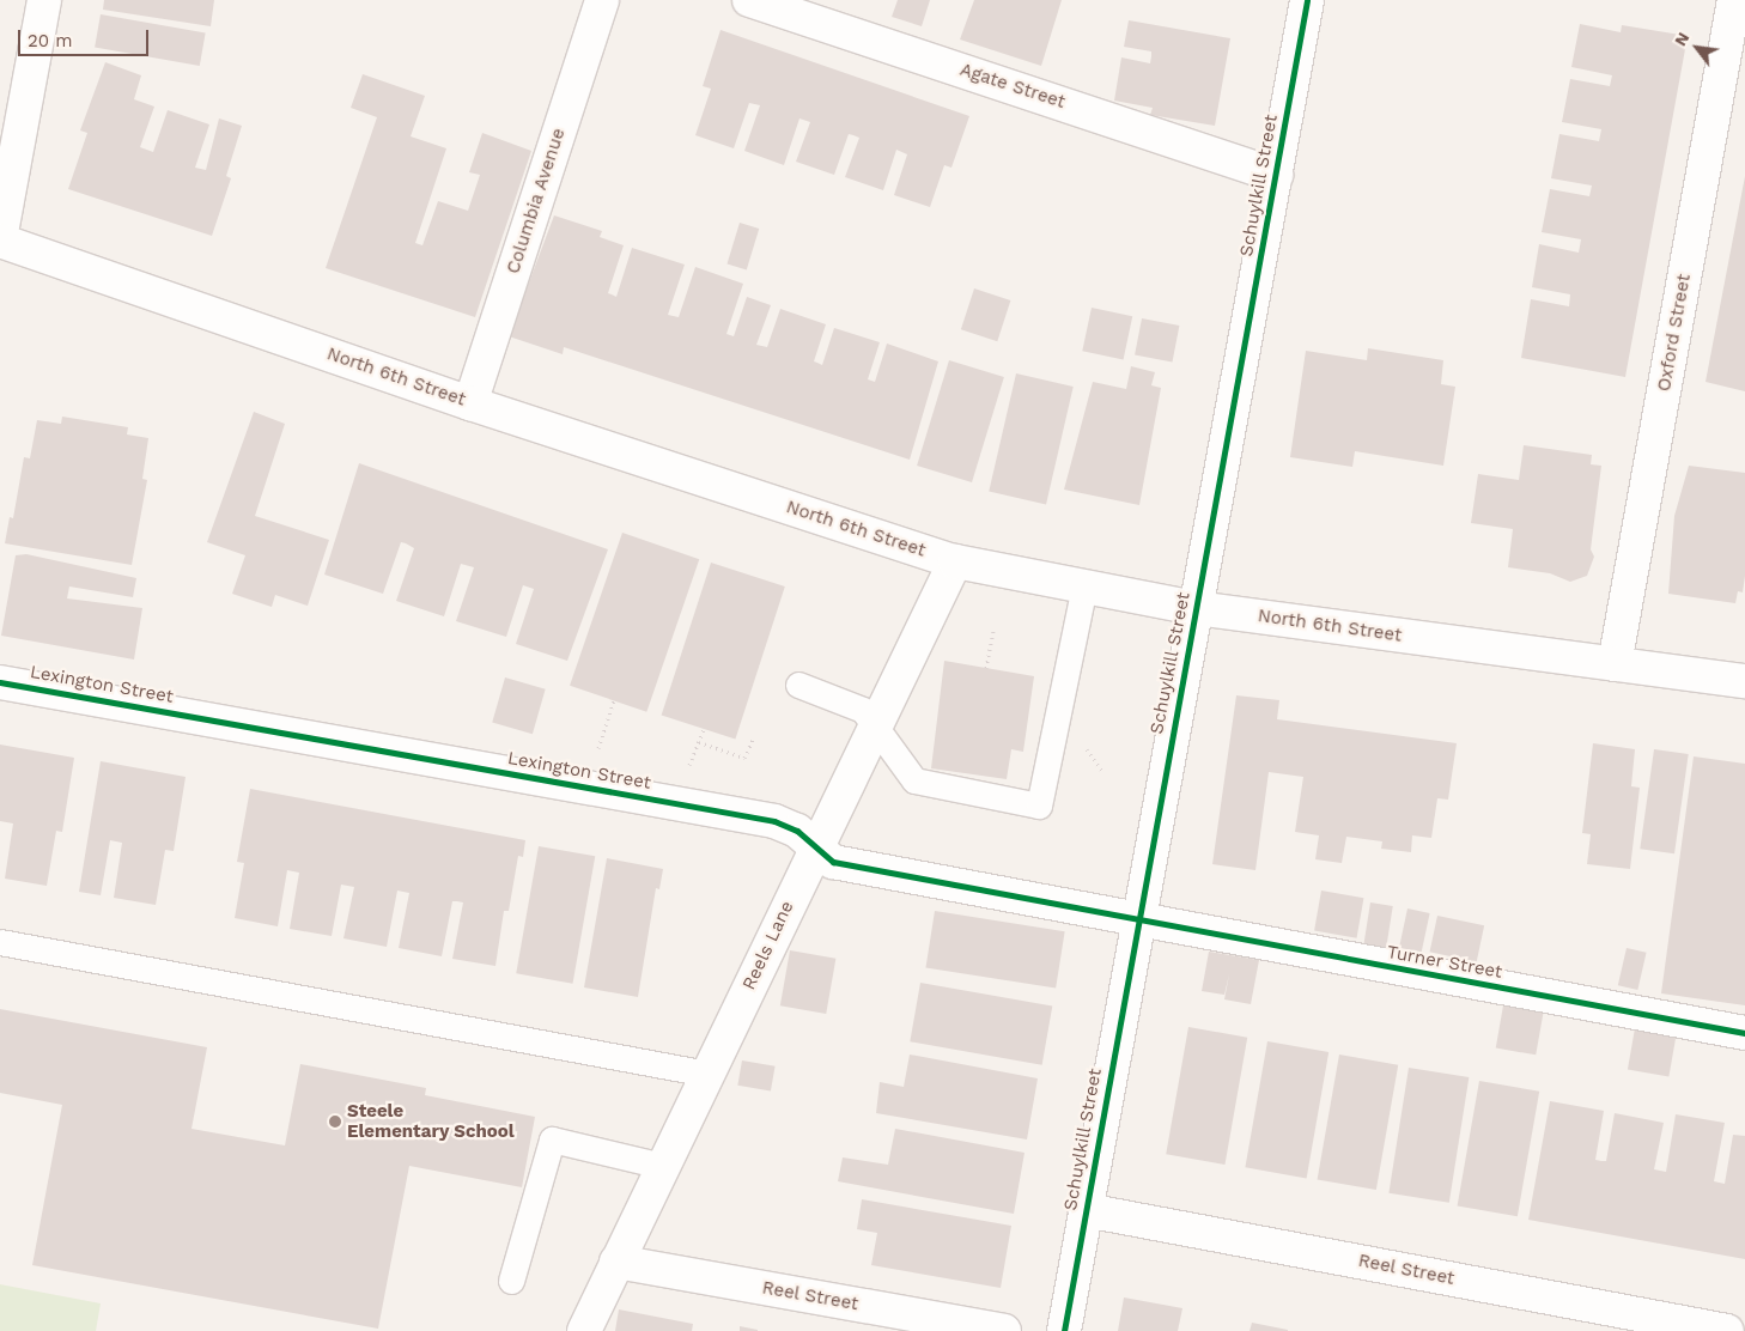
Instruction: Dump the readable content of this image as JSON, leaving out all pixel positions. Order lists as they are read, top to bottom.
{
  "streets": {
    "street": [
      "Agate Street",
      "Schuylkill Street",
      "Columbia Avenue",
      "Oxford Street",
      "North 6th Street",
      "Lexington Street",
      "Reels Lane",
      "Turner Street",
      "Reel Street"
    ]
  },
  "crossings": [
    ["Agate Street", "Schuylkill Street"],
    ["Schuylkill Street", "North 6th Street"],
    ["Schuylkill Street", "Lexington Street"],
    ["Schuylkill Street", "Turner Street"],
    ["Schuylkill Street", "Reel Street"],
    ["Columbia Avenue", "North 6th Street"],
    ["Oxford Street", "North 6th Street"],
    ["North 6th Street", "Reels Lane"],
    ["Lexington Street", "Reels Lane"],
    ["Lexington Street", "Turner Street"],
    ["Reels Lane", "Reel Street"]
  ],
  "places": ["Steele Elementary School"],
  "scale_bar": "20 m",
  "north": "top left"
}
